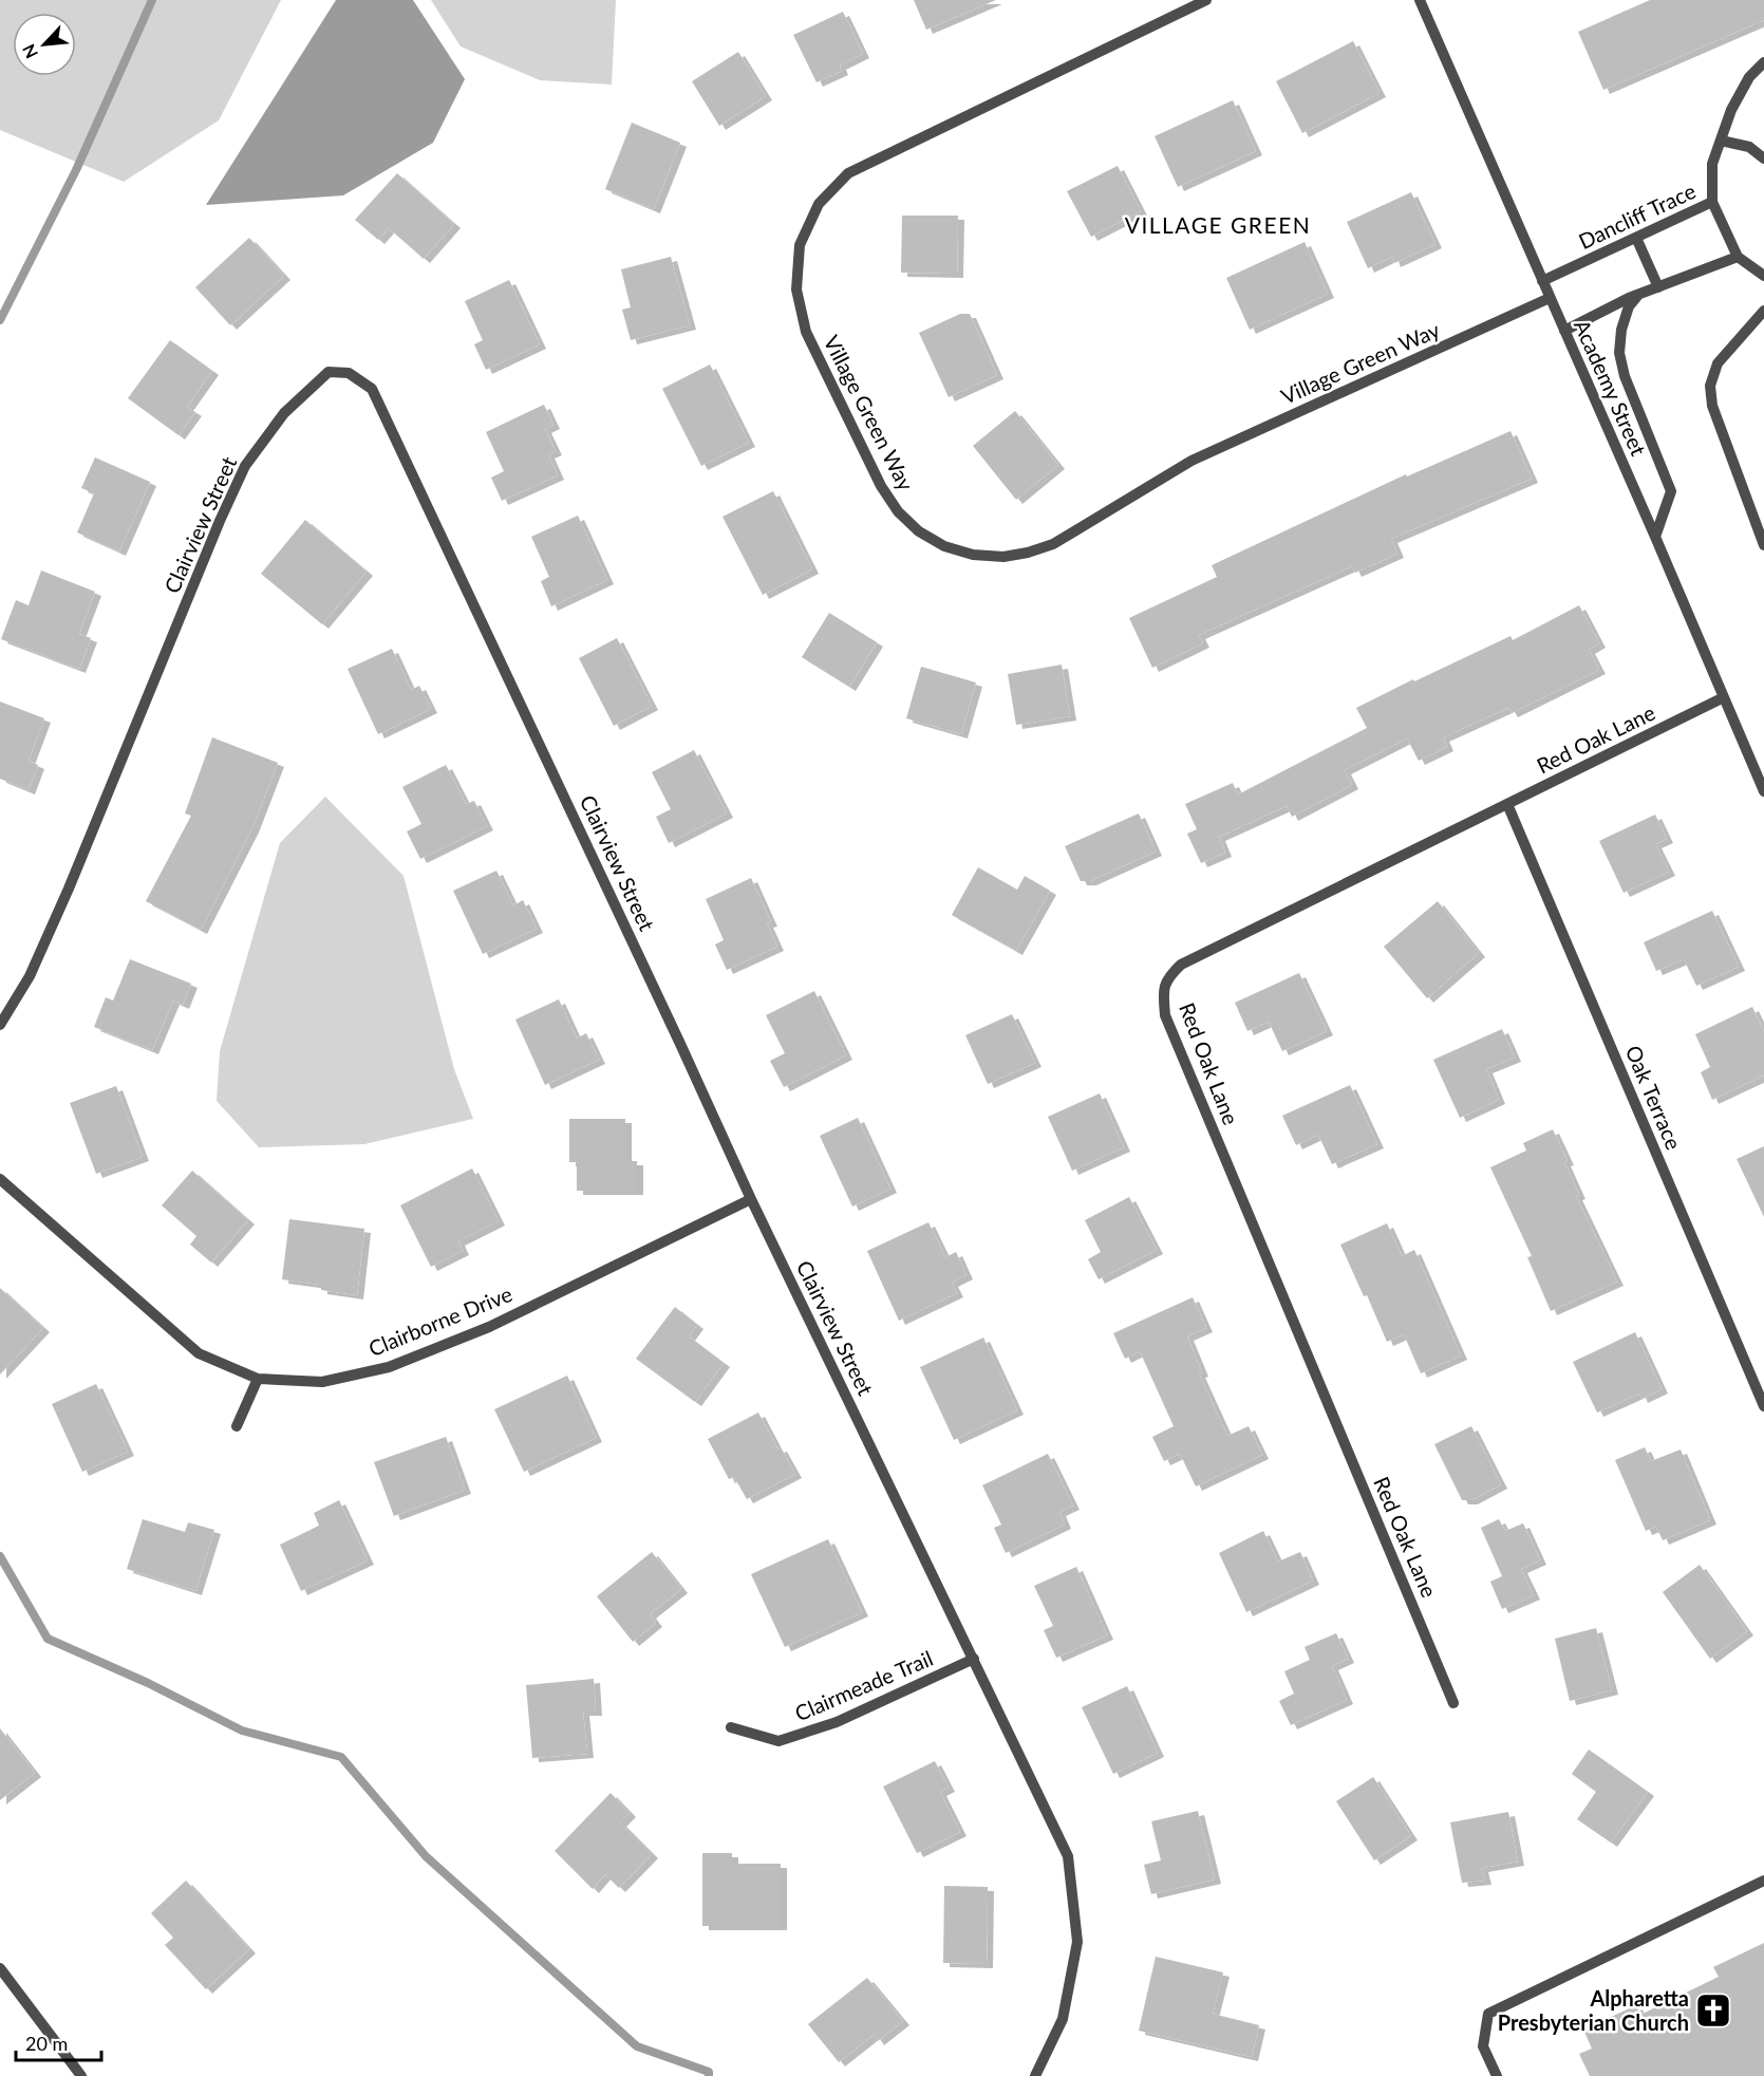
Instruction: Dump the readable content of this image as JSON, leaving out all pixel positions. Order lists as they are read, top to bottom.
{
  "streets": {
    "street": [
      "Dancliff Trace",
      "Village Green Way",
      "Academy Street",
      "Clairview Street",
      "Red Oak Lane",
      "Oak Terrace",
      "Clairborne Drive",
      "Clairmeade Trail"
    ]
  },
  "crossings": [
    ["Dancliff Trace", "Academy Street"],
    ["Village Green Way", "Academy Street"],
    ["Academy Street", "Red Oak Lane"],
    ["Clairview Street", "Clairborne Drive"],
    ["Clairview Street", "Clairmeade Trail"],
    ["Red Oak Lane", "Oak Terrace"]
  ],
  "districts": ["VILLAGE GREEN"],
  "places": {
    "church": ["Alpharetta Presbyterian Church"]
  },
  "scale_bar": "20 m",
  "north": "bottom left"
}
